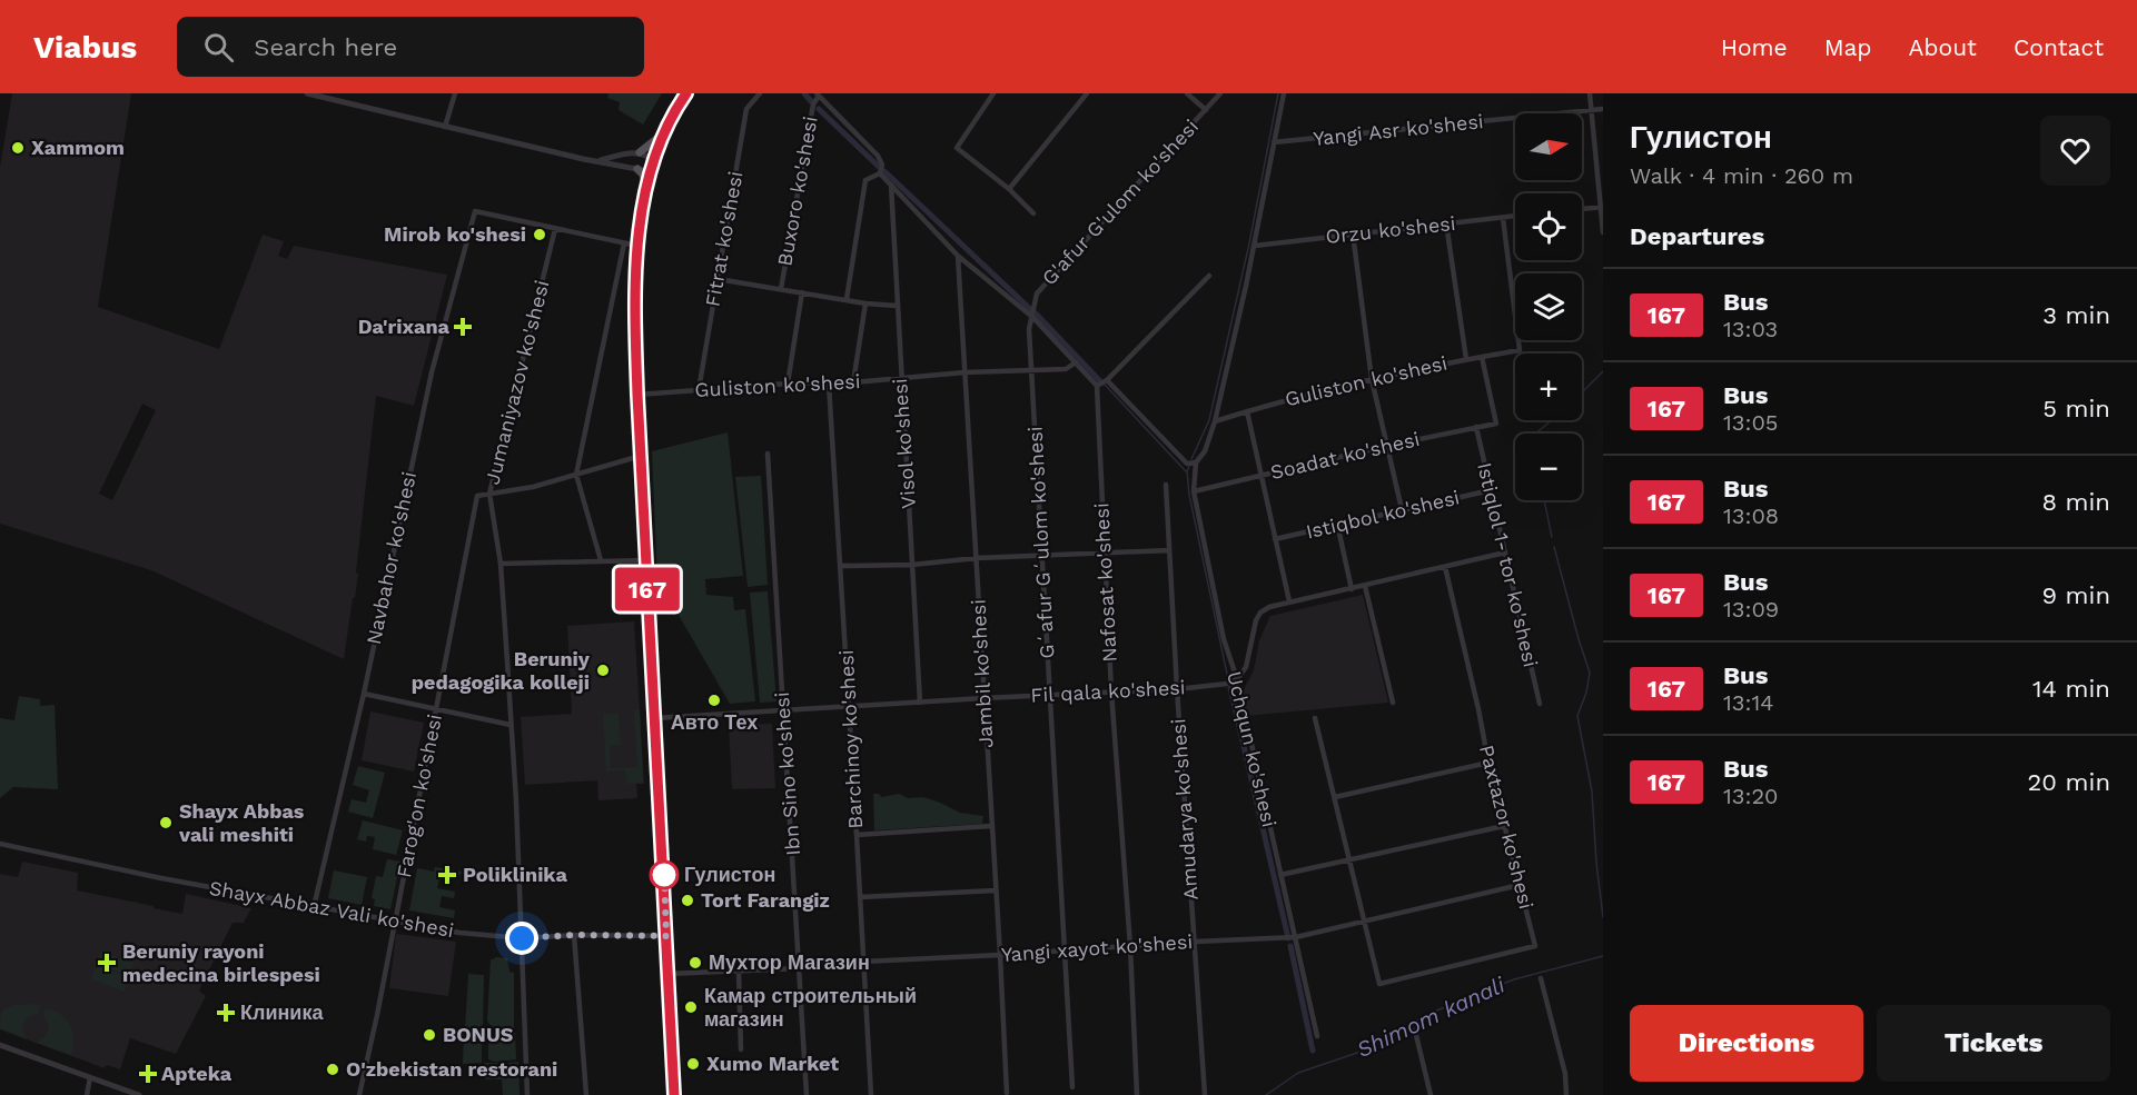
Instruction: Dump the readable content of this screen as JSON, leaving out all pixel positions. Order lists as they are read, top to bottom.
{
  "streets": {
    "street": [
      "Yangi Asr ko'shesi",
      "Buxoro ko'shesi",
      "G'afur G'ulom ko'shesi",
      "Orzu ko'shesi",
      "Fitrat ko'shesi",
      "Guliston ko'shesi",
      "Jumaniyazov ko'shesi",
      "Visol ko'shesi",
      "Soadat ko'shesi",
      "Istiqbol ko'shesi",
      "Gʻafur Gʻulom ko'shesi",
      "Navbahor ko'shesi",
      "Istiqlol 1- tor ko'shesi",
      "Nafosat ko'shesi",
      "Jambil ko'shesi",
      "Fil qala ko'shesi",
      "Barchinoy ko'shesi",
      "Uchqun ko'shesi",
      "Ibn Sino ko'shesi",
      "Farog'on ko'shesi",
      "Amudarya ko'shesi",
      "Paxtazor ko'shesi",
      "Shayx Abbaz Vali ko'shesi",
      "Yangi xayot ko'shesi"
    ]
  },
  "crossings": [
    ["G'afur G'ulom ko'shesi", "Gʻafur Gʻulom ko'shesi"],
    ["Orzu ko'shesi", "Guliston ko'shesi"],
    ["Fitrat ko'shesi", "Guliston ko'shesi"],
    ["Guliston ko'shesi", "Visol ko'shesi"],
    ["Guliston ko'shesi", "Soadat ko'shesi"],
    ["Guliston ko'shesi", "Gʻafur Gʻulom ko'shesi"],
    ["Guliston ko'shesi", "Jambil ko'shesi"],
    ["Guliston ko'shesi", "Barchinoy ko'shesi"],
    ["Jumaniyazov ko'shesi", "Navbahor ko'shesi"],
    ["Jumaniyazov ko'shesi", "Farog'on ko'shesi"],
    ["Jumaniyazov ko'shesi", "Shayx Abbaz Vali ko'shesi"],
    ["Visol ko'shesi", "Fil qala ko'shesi"],
    ["Soadat ko'shesi", "Istiqlol 1- tor ko'shesi"],
    ["Soadat ko'shesi", "Uchqun ko'shesi"],
    ["Istiqbol ko'shesi", "Istiqlol 1- tor ko'shesi"],
    ["Gʻafur Gʻulom ko'shesi", "Fil qala ko'shesi"],
    ["Gʻafur Gʻulom ko'shesi", "Yangi xayot ko'shesi"],
    ["Navbahor ko'shesi", "Shayx Abbaz Vali ko'shesi"],
    ["Nafosat ko'shesi", "Fil qala ko'shesi"],
    ["Nafosat ko'shesi", "Yangi xayot ko'shesi"],
    ["Jambil ko'shesi", "Fil qala ko'shesi"],
    ["Jambil ko'shesi", "Yangi xayot ko'shesi"],
    ["Fil qala ko'shesi", "Barchinoy ko'shesi"],
    ["Fil qala ko'shesi", "Uchqun ko'shesi"],
    ["Fil qala ko'shesi", "Ibn Sino ko'shesi"],
    ["Fil qala ko'shesi", "Amudarya ko'shesi"],
    ["Barchinoy ko'shesi", "Yangi xayot ko'shesi"],
    ["Uchqun ko'shesi", "Yangi xayot ko'shesi"],
    ["Ibn Sino ko'shesi", "Yangi xayot ko'shesi"],
    ["Farog'on ko'shesi", "Shayx Abbaz Vali ko'shesi"],
    ["Amudarya ko'shesi", "Yangi xayot ko'shesi"],
    ["Paxtazor ko'shesi", "Yangi xayot ko'shesi"]
  ],
  "water": ["Shimom kanali"],
  "places": {
    "other": [
      "Xammom",
      "Mirob ko'shesi",
      "Beruniy pedagogika kolleji",
      "Авто Тех",
      "Shayx Abbas vali meshiti",
      "Гулистон",
      "Tort Farangiz",
      "Мухтор Магазин",
      "Камар строительный магазин",
      "BONUS",
      "Xumo Market",
      "O'zbekistan restorani"
    ],
    "health": [
      "Da'rixana",
      "Poliklinika",
      "Beruniy rayoni medecina birlespesi",
      "Клиника",
      "Apteka"
    ]
  },
  "lines": ["bus line 167"],
  "north": "right",
  "page": {
    "header": "Viabus",
    "search": "Search here",
    "nav": [
      "Home",
      "Map",
      "About",
      "Contact"
    ],
    "on_map": "167",
    "heading": [
      ["Гулистон", "Walk · 4 min · 260 m"],
      "Departures"
    ],
    "map_buttons": ["+", "−"],
    "list": [
      {
        "mark": "167",
        "name": "Bus",
        "note": "13:03",
        "value": "3 min"
      },
      {
        "mark": "167",
        "name": "Bus",
        "note": "13:05",
        "value": "5 min"
      },
      {
        "mark": "167",
        "name": "Bus",
        "note": "13:08",
        "value": "8 min"
      },
      {
        "mark": "167",
        "name": "Bus",
        "note": "13:09",
        "value": "9 min"
      },
      {
        "mark": "167",
        "name": "Bus",
        "note": "13:14",
        "value": "14 min"
      },
      {
        "mark": "167",
        "name": "Bus",
        "note": "13:20",
        "value": "20 min"
      }
    ],
    "buttons": ["Directions", "Tickets"]
  }
}
